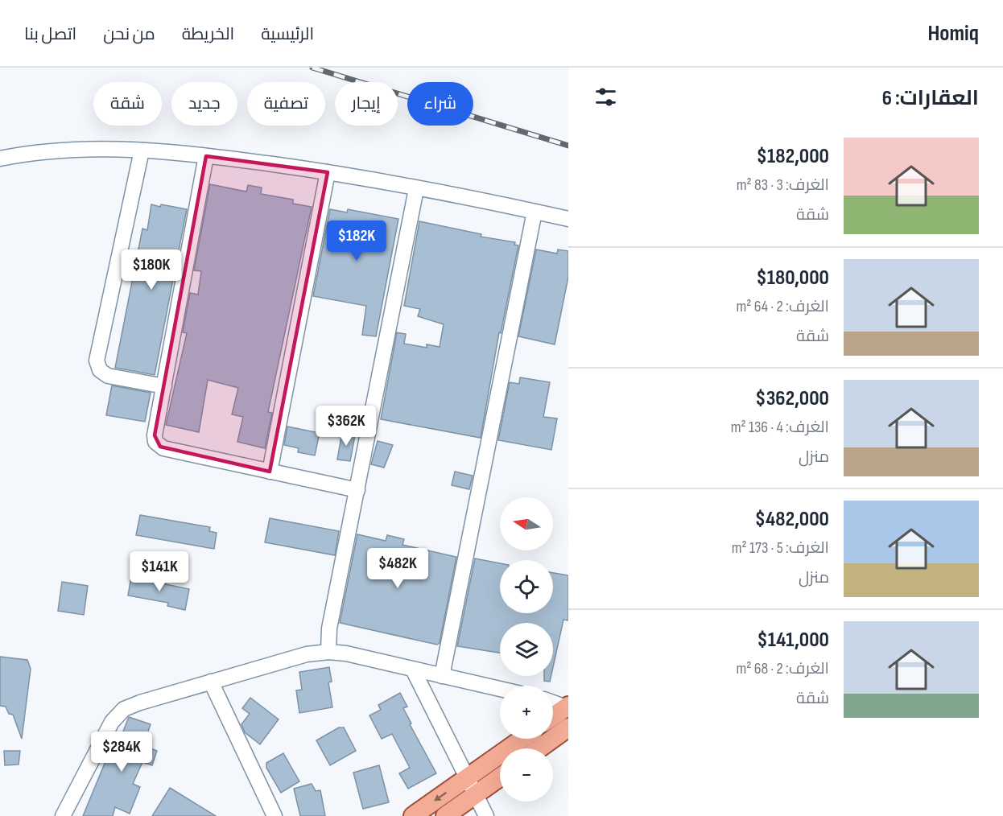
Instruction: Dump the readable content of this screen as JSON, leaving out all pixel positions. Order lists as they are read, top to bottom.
{
  "north": "left",
  "page": {
    "header": "Homiq",
    "nav": [
      "الرئيسية",
      "الخريطة",
      "من نحن",
      "اتصل بنا"
    ],
    "heading": "العقارات: 6",
    "chip": [
      "شراء",
      "إيجار",
      "تصفية",
      "جديد",
      "شقة"
    ],
    "list": [
      {
        "name": "$182,000",
        "note": "الغرف: 3 · 83 m² · شقة"
      },
      {
        "name": "$180,000",
        "note": "الغرف: 2 · 64 m² · شقة"
      },
      {
        "name": "$362,000",
        "note": "الغرف: 4 · 136 m² · منزل"
      },
      {
        "name": "$482,000",
        "note": "الغرف: 5 · 173 m² · منزل"
      },
      {
        "name": "$141,000",
        "note": "الغرف: 2 · 68 m² · شقة"
      }
    ],
    "price": [
      "$182K",
      "$180K",
      "$362K",
      "$482K",
      "$141K",
      "$284K"
    ],
    "map_buttons": ["+", "−"]
  }
}
